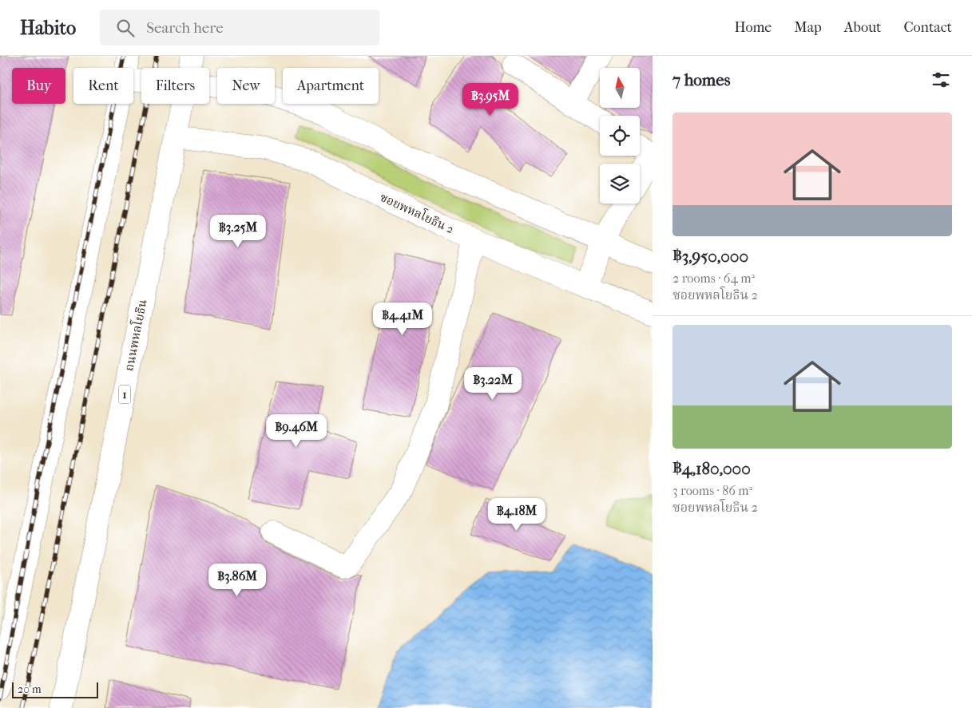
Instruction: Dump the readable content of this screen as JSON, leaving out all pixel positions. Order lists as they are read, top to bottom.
{
  "streets": {
    "street": ["ซอยพหลโยธิน 2", "ถนนพหลโยธิน", "1"]
  },
  "crossings": [
    ["ซอยพหลโยธิน 2", "ถนนพหลโยธิน"]
  ],
  "scale_bar": "20 m",
  "north": "top",
  "page": {
    "header": "Habito",
    "search": "Search here",
    "nav": [
      "Home",
      "Map",
      "About",
      "Contact"
    ],
    "heading": "7 homes",
    "chip": [
      "Buy",
      "Rent",
      "Filters",
      "New",
      "Apartment"
    ],
    "price": [
      "฿3.95M",
      "฿3.25M",
      "฿4.41M",
      "฿3.22M",
      "฿9.46M",
      "฿4.18M",
      "฿3.86M"
    ],
    "list": [
      {
        "name": "฿3,950,000",
        "note": "2 rooms · 64 m² · ซอยพหลโยธิน 2"
      },
      {
        "name": "฿4,180,000",
        "note": "3 rooms · 86 m² · ซอยพหลโยธิน 2"
      }
    ],
    "scale": "20 m"
  }
}
